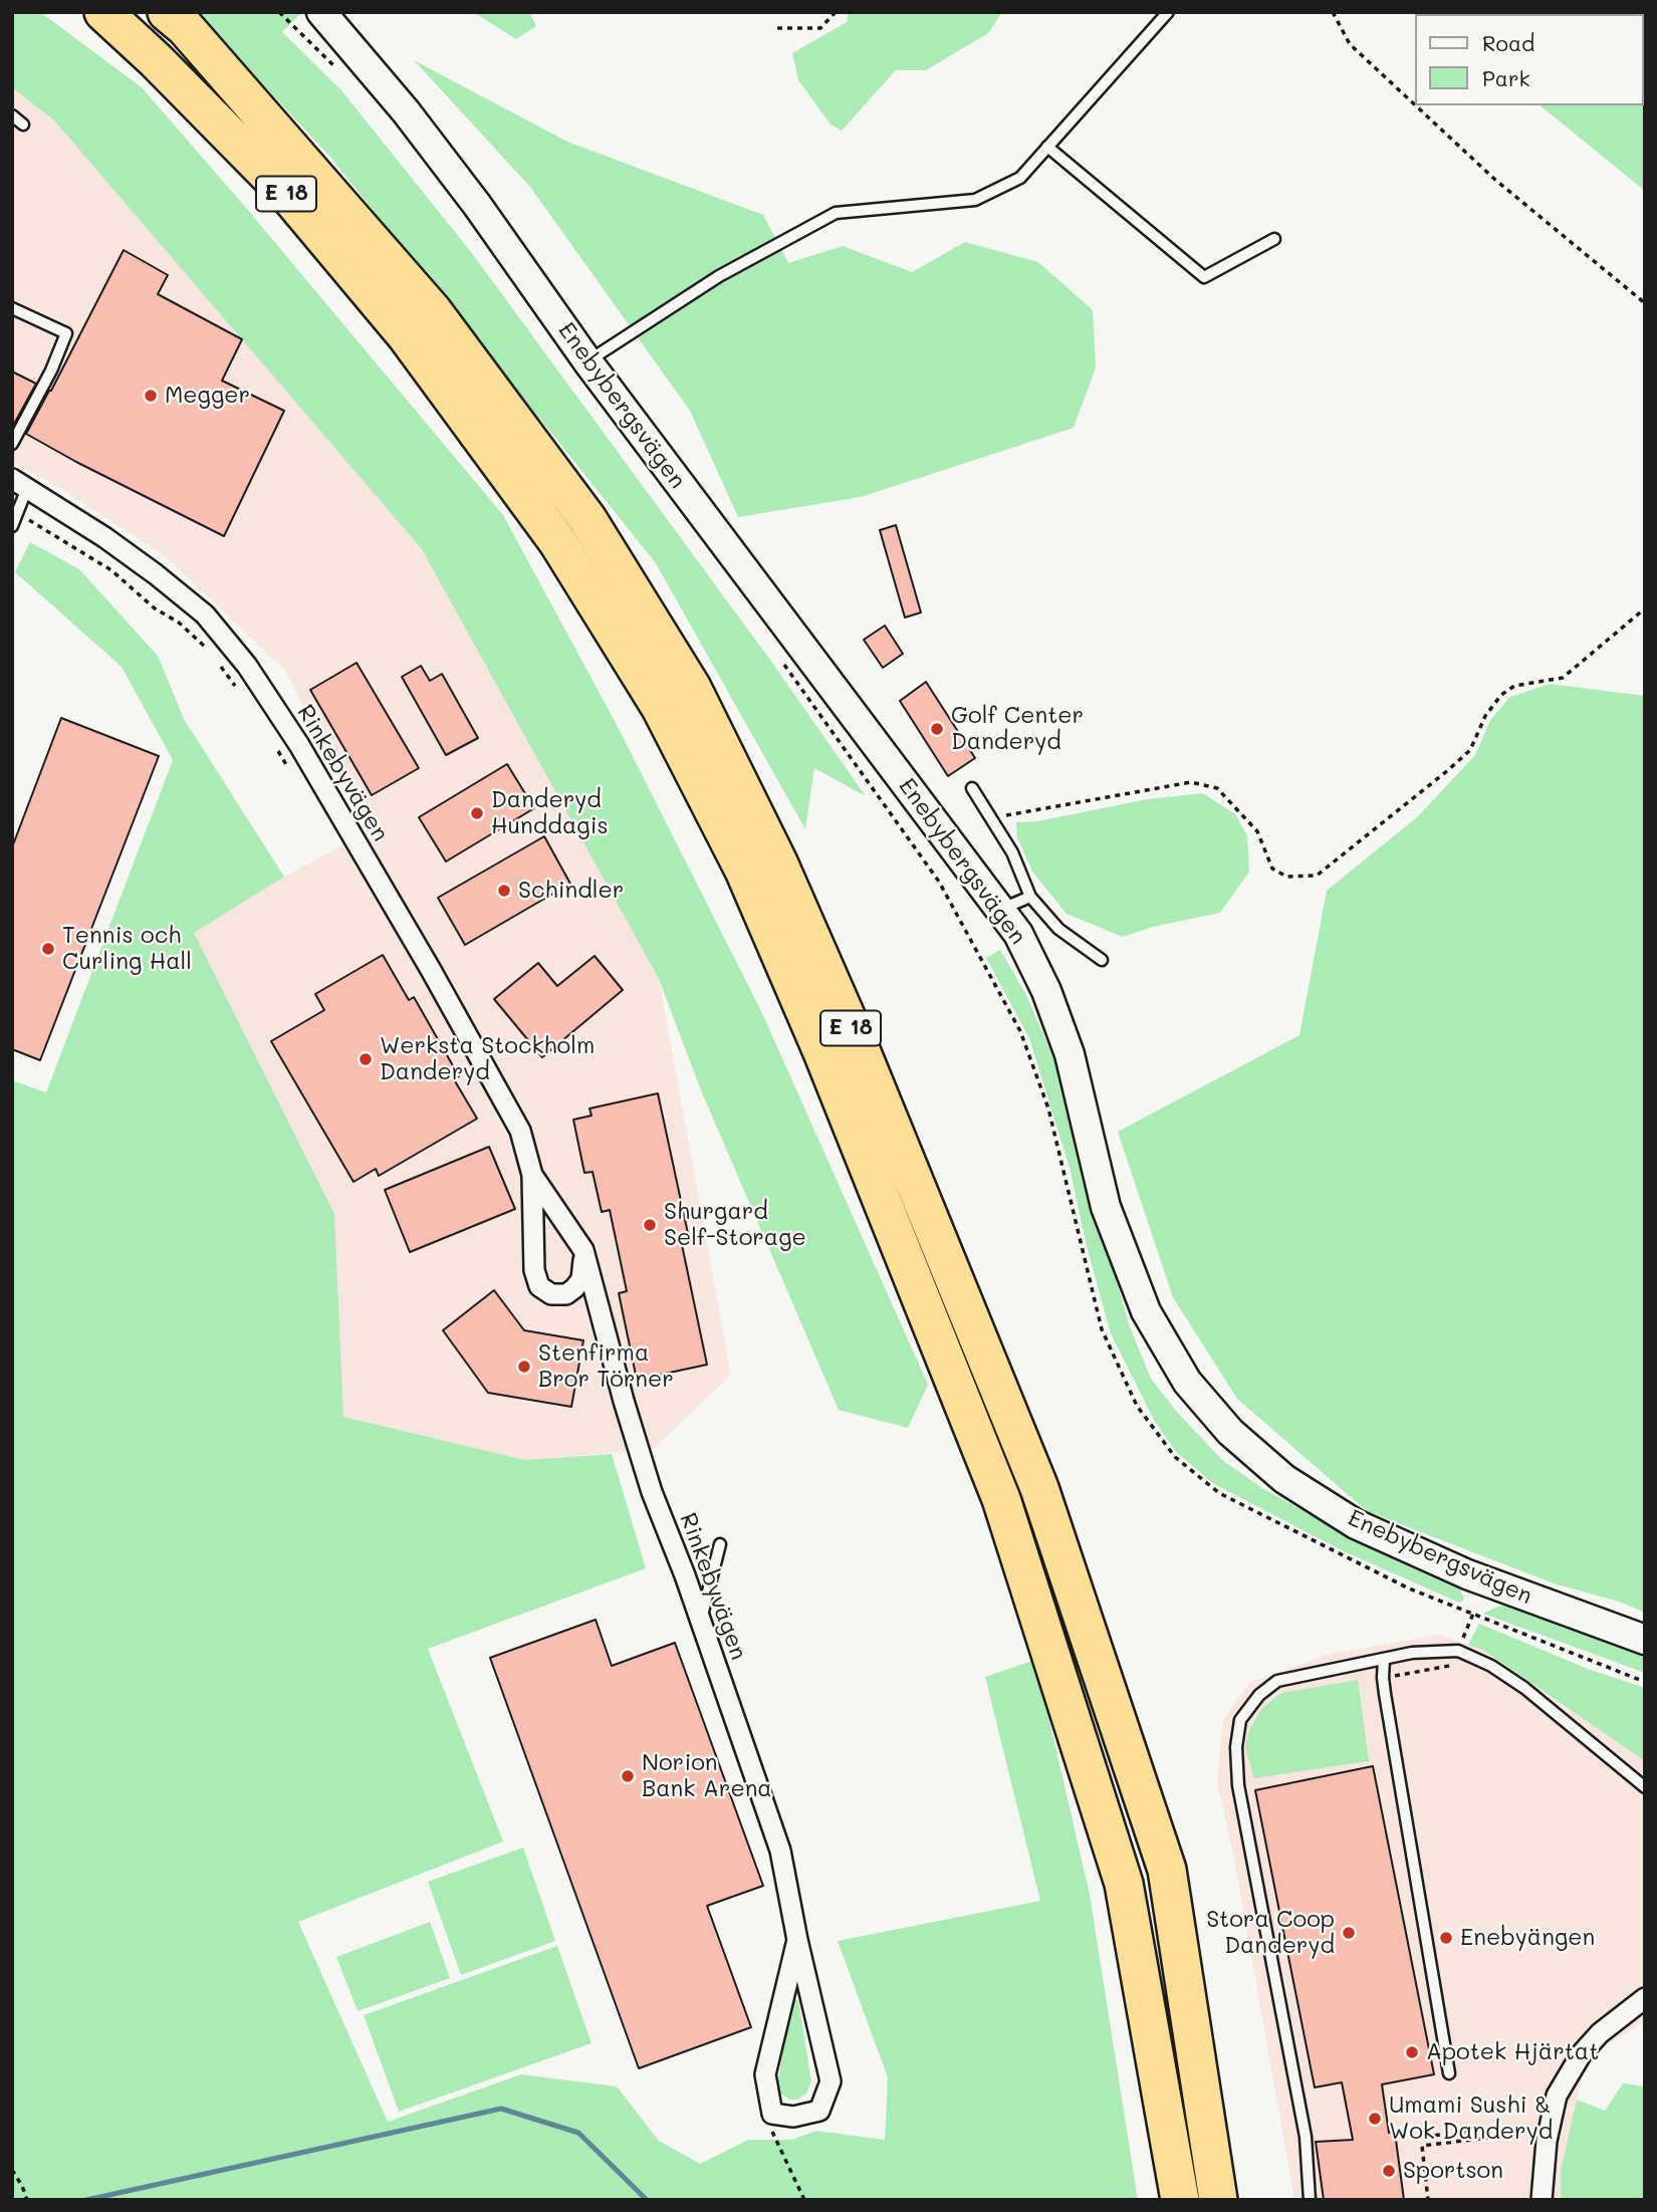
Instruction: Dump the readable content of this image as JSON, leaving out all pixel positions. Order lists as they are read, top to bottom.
{
  "streets": {
    "highway": ["E 18"],
    "main road": ["Enebybergsvägen"],
    "street": ["Rinkebyvägen"]
  },
  "places": [
    "Megger",
    "Golf Center Danderyd",
    "Danderyd Hunddagis",
    "Schindler",
    "Tennis och Curling Hall",
    "Werksta Stockholm Danderyd",
    "Shurgard Self-Storage",
    "Stenfirma Bror Törner",
    "Norion Bank Arena",
    "Stora Coop Danderyd",
    "Enebyängen",
    "Apotek Hjärtat",
    "Umami Sushi & Wok Danderyd",
    "Sportson"
  ],
  "legend": ["Road", "Park"]
}
